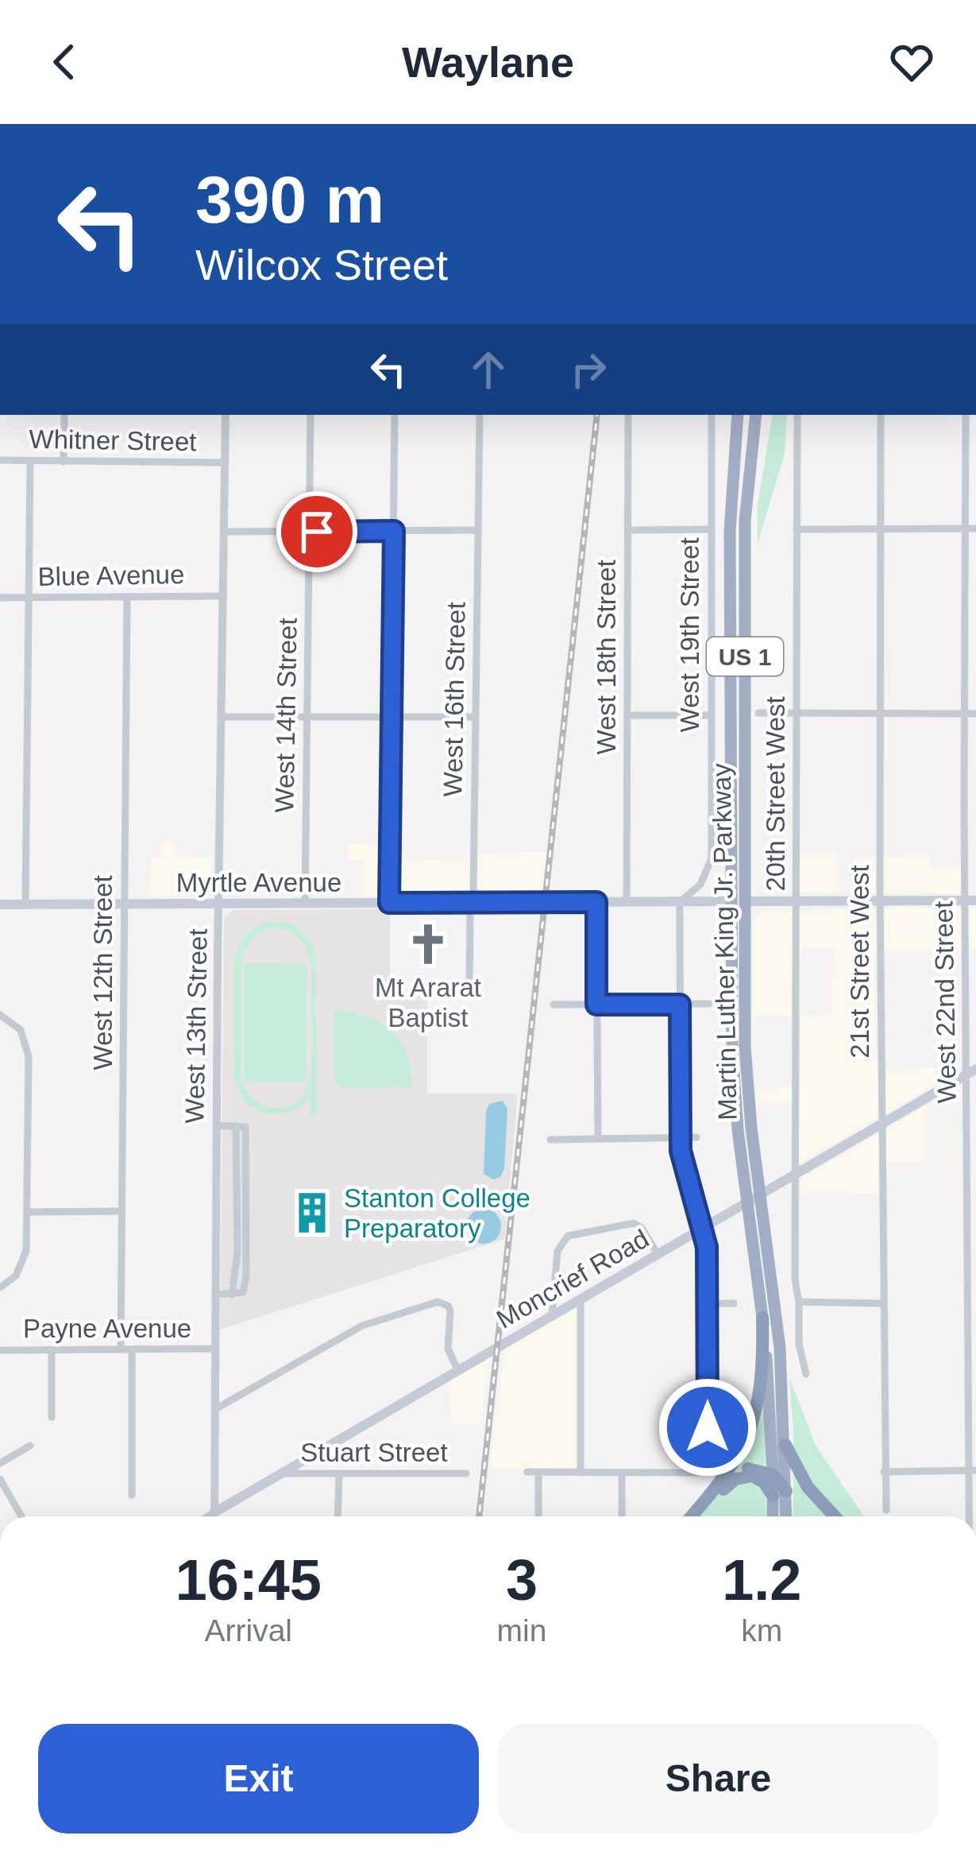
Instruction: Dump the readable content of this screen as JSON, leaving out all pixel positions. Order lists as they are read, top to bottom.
{
  "streets": {
    "highway": ["US 1", "Martin Luther King Jr. Parkway"],
    "main road": ["Myrtle Avenue", "Moncrief Road"],
    "street": [
      "Whitner Street",
      "Blue Avenue",
      "West 19th Street",
      "West 18th Street",
      "West 16th Street",
      "West 14th Street",
      "20th Street West",
      "21st Street West",
      "West 12th Street",
      "West 22nd Street",
      "West 13th Street",
      "Payne Avenue",
      "Stuart Street"
    ]
  },
  "crossings": [
    ["Whitner Street", "West 13th Street"],
    ["Blue Avenue", "West 12th Street"],
    ["Blue Avenue", "West 13th Street"],
    ["West 19th Street", "Myrtle Avenue"],
    ["West 18th Street", "Myrtle Avenue"],
    ["West 16th Street", "Myrtle Avenue"],
    ["West 14th Street", "Myrtle Avenue"],
    ["20th Street West", "Myrtle Avenue"],
    ["20th Street West", "Moncrief Road"],
    ["Myrtle Avenue", "Martin Luther King Jr. Parkway"],
    ["Myrtle Avenue", "21st Street West"],
    ["Myrtle Avenue", "West 12th Street"],
    ["Myrtle Avenue", "West 22nd Street"],
    ["Myrtle Avenue", "West 13th Street"],
    ["Martin Luther King Jr. Parkway", "Moncrief Road"],
    ["21st Street West", "Moncrief Road"],
    ["West 12th Street", "Payne Avenue"],
    ["West 22nd Street", "Moncrief Road"],
    ["West 13th Street", "Moncrief Road"],
    ["West 13th Street", "Payne Avenue"],
    ["Moncrief Road", "Stuart Street"]
  ],
  "places": {
    "church": ["Mt Ararat Baptist"],
    "building": ["Stanton College Preparatory"]
  },
  "page": {
    "header": "Waylane",
    "turn": ["390 m", "Wilcox Street"],
    "eta": [
      "16:45",
      "Arrival",
      "3",
      "min",
      "1.2",
      "km"
    ],
    "buttons": ["Exit", "Share"]
  }
}
